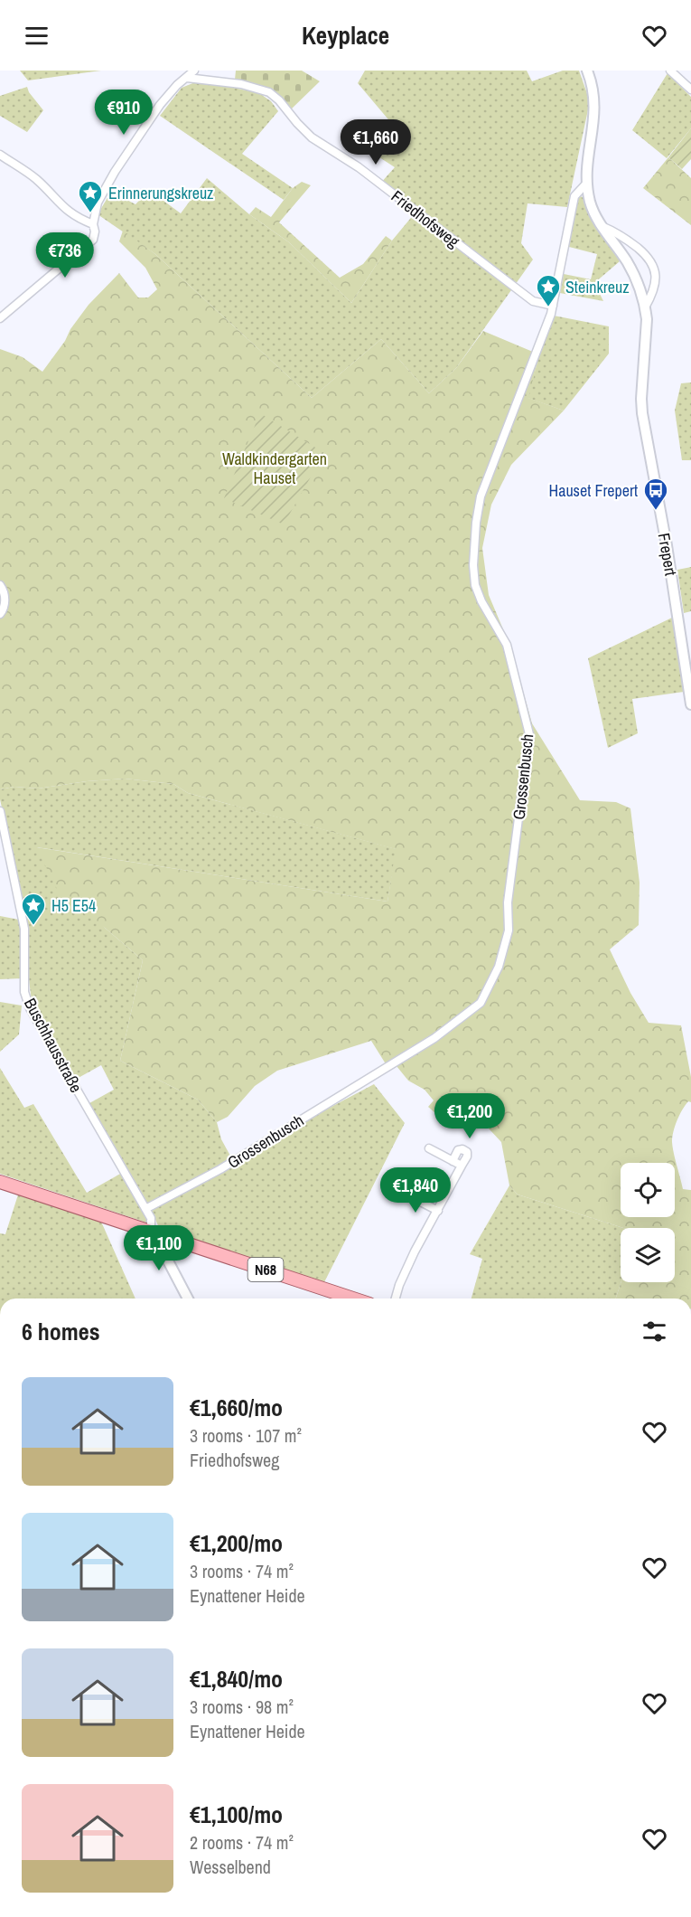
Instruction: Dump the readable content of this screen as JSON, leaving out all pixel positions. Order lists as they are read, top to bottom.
{
  "streets": {
    "main road": ["N68"],
    "street": [
      "Friedhofsweg",
      "Frepert",
      "Grossenbusch",
      "Buschhausstraße"
    ]
  },
  "crossings": [
    ["Friedhofsweg", "Grossenbusch"],
    ["Frepert", "Grossenbusch"],
    ["Grossenbusch", "Buschhausstraße"],
    ["Buschhausstraße", "N68"]
  ],
  "parks": ["Waldkindergarten Hauset"],
  "places": {
    "place": ["Erinnerungskreuz", "Steinkreuz", "H5 E54"],
    "bus stop": ["Hauset Frepert"]
  },
  "page": {
    "header": "Keyplace",
    "price": [
      "€910",
      "€1,660",
      "€736",
      "€1,200",
      "€1,840",
      "€1,100"
    ],
    "heading": "6 homes",
    "list": [
      {
        "name": "€1,660/mo",
        "note": "3 rooms · 107 m² · Friedhofsweg"
      },
      {
        "name": "€1,200/mo",
        "note": "3 rooms · 74 m² · Eynattener Heide"
      },
      {
        "name": "€1,840/mo",
        "note": "3 rooms · 98 m² · Eynattener Heide"
      },
      {
        "name": "€1,100/mo",
        "note": "2 rooms · 74 m² · Wesselbend"
      }
    ]
  }
}
